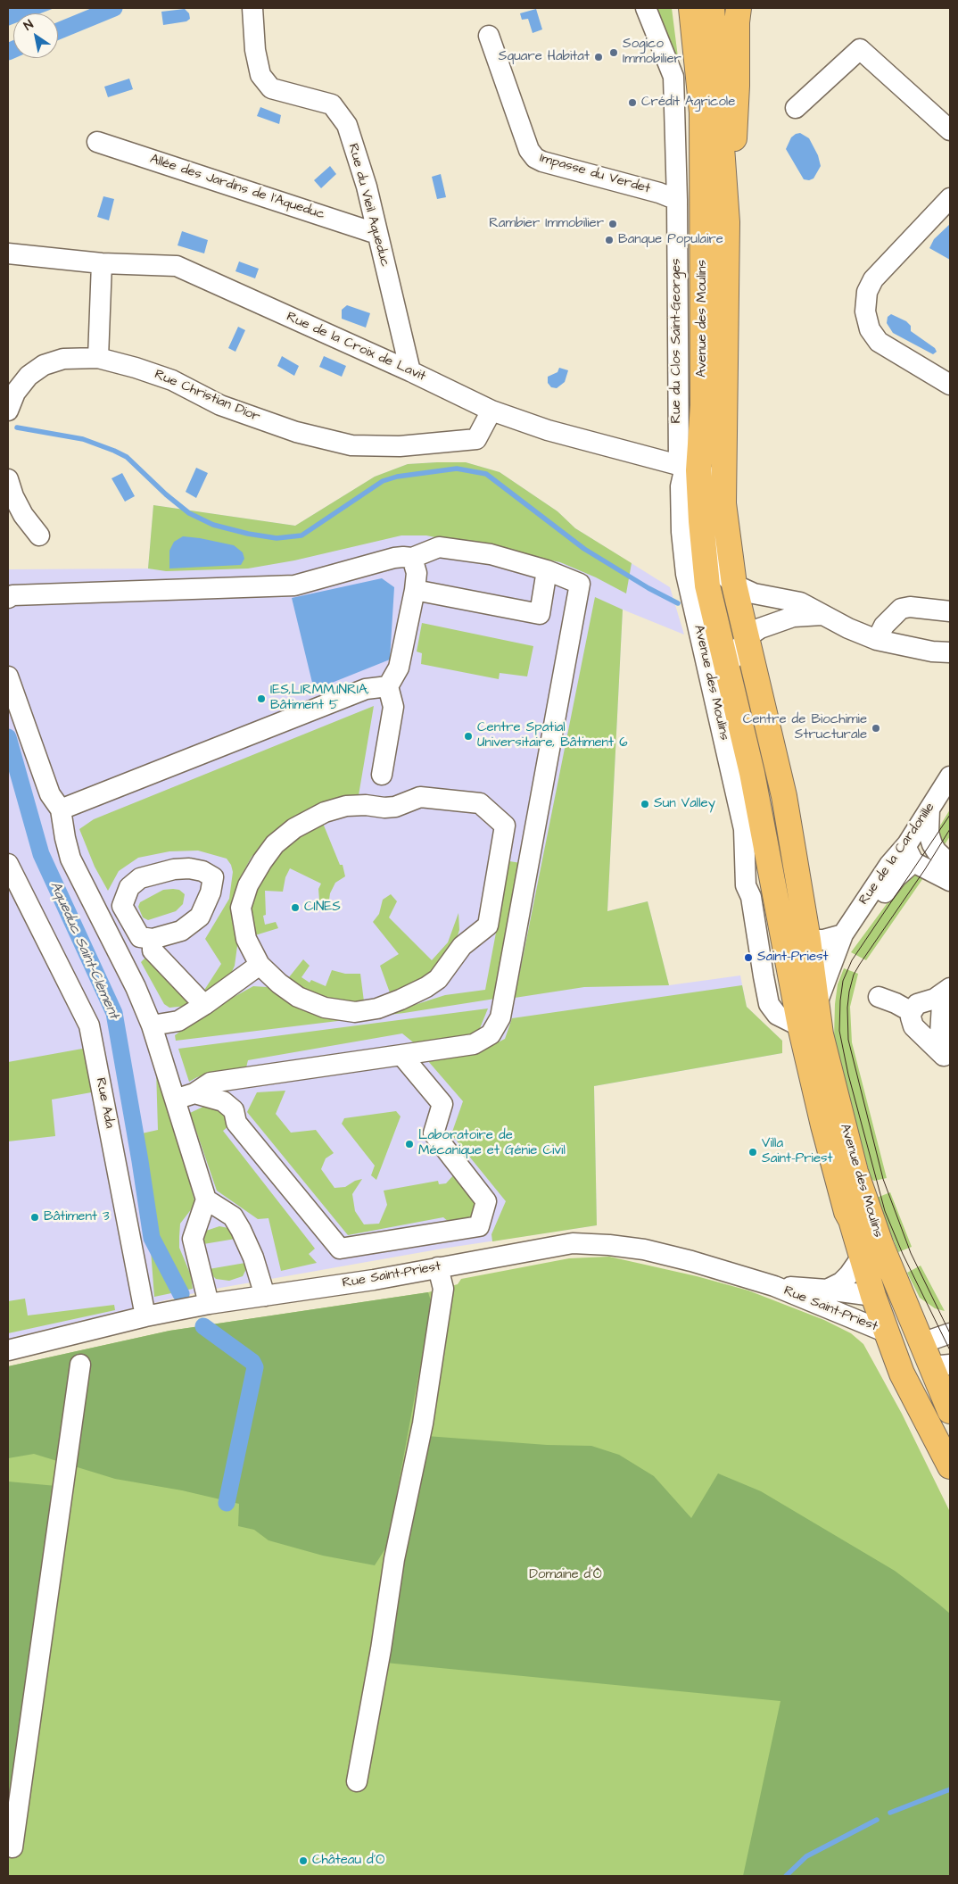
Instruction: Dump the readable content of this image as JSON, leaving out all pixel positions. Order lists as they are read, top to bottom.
{
  "streets": {
    "main road": ["Avenue des Moulins"],
    "street": [
      "Impasse du Verdet",
      "Allée des Jardins de l'Aqueduc",
      "Rue du Vieil Aqueduc",
      "Rue du Clos Saint-Georges",
      "Rue de la Croix de Lavit",
      "Rue Christian Dior",
      "Rue de la Cardonille",
      "Rue Ada",
      "Rue Saint-Priest"
    ]
  },
  "crossings": [
    ["Impasse du Verdet", "Rue du Clos Saint-Georges"],
    ["Allée des Jardins de l'Aqueduc", "Rue du Vieil Aqueduc"],
    ["Rue du Vieil Aqueduc", "Rue de la Croix de Lavit"],
    ["Avenue des Moulins", "Rue du Clos Saint-Georges"],
    ["Avenue des Moulins", "Rue de la Croix de Lavit"],
    ["Avenue des Moulins", "Rue de la Cardonille"],
    ["Avenue des Moulins", "Rue Saint-Priest"],
    ["Rue du Clos Saint-Georges", "Rue de la Croix de Lavit"],
    ["Rue de la Croix de Lavit", "Rue Christian Dior"],
    ["Rue Ada", "Rue Saint-Priest"]
  ],
  "water": ["Aqueduc Saint-Clément"],
  "parks": ["Domaine d'Ô"],
  "places": [
    "Sogico Immobilier",
    "Square Habitat",
    "Crédit Agricole",
    "Rambier Immobilier",
    "Banque Populaire",
    "IES,LIRMM,INRIA, Bâtiment 5",
    "Centre de Biochimie Structurale",
    "Centre Spatial Universitaire, Bâtiment 6",
    "Sun Valley",
    "CINES",
    "Saint-Priest",
    "Laboratoire de Mécanique et Génie Civil",
    "Villa Saint-Priest",
    "Bâtiment 3",
    "Château d'O"
  ],
  "north": "top left"
}
